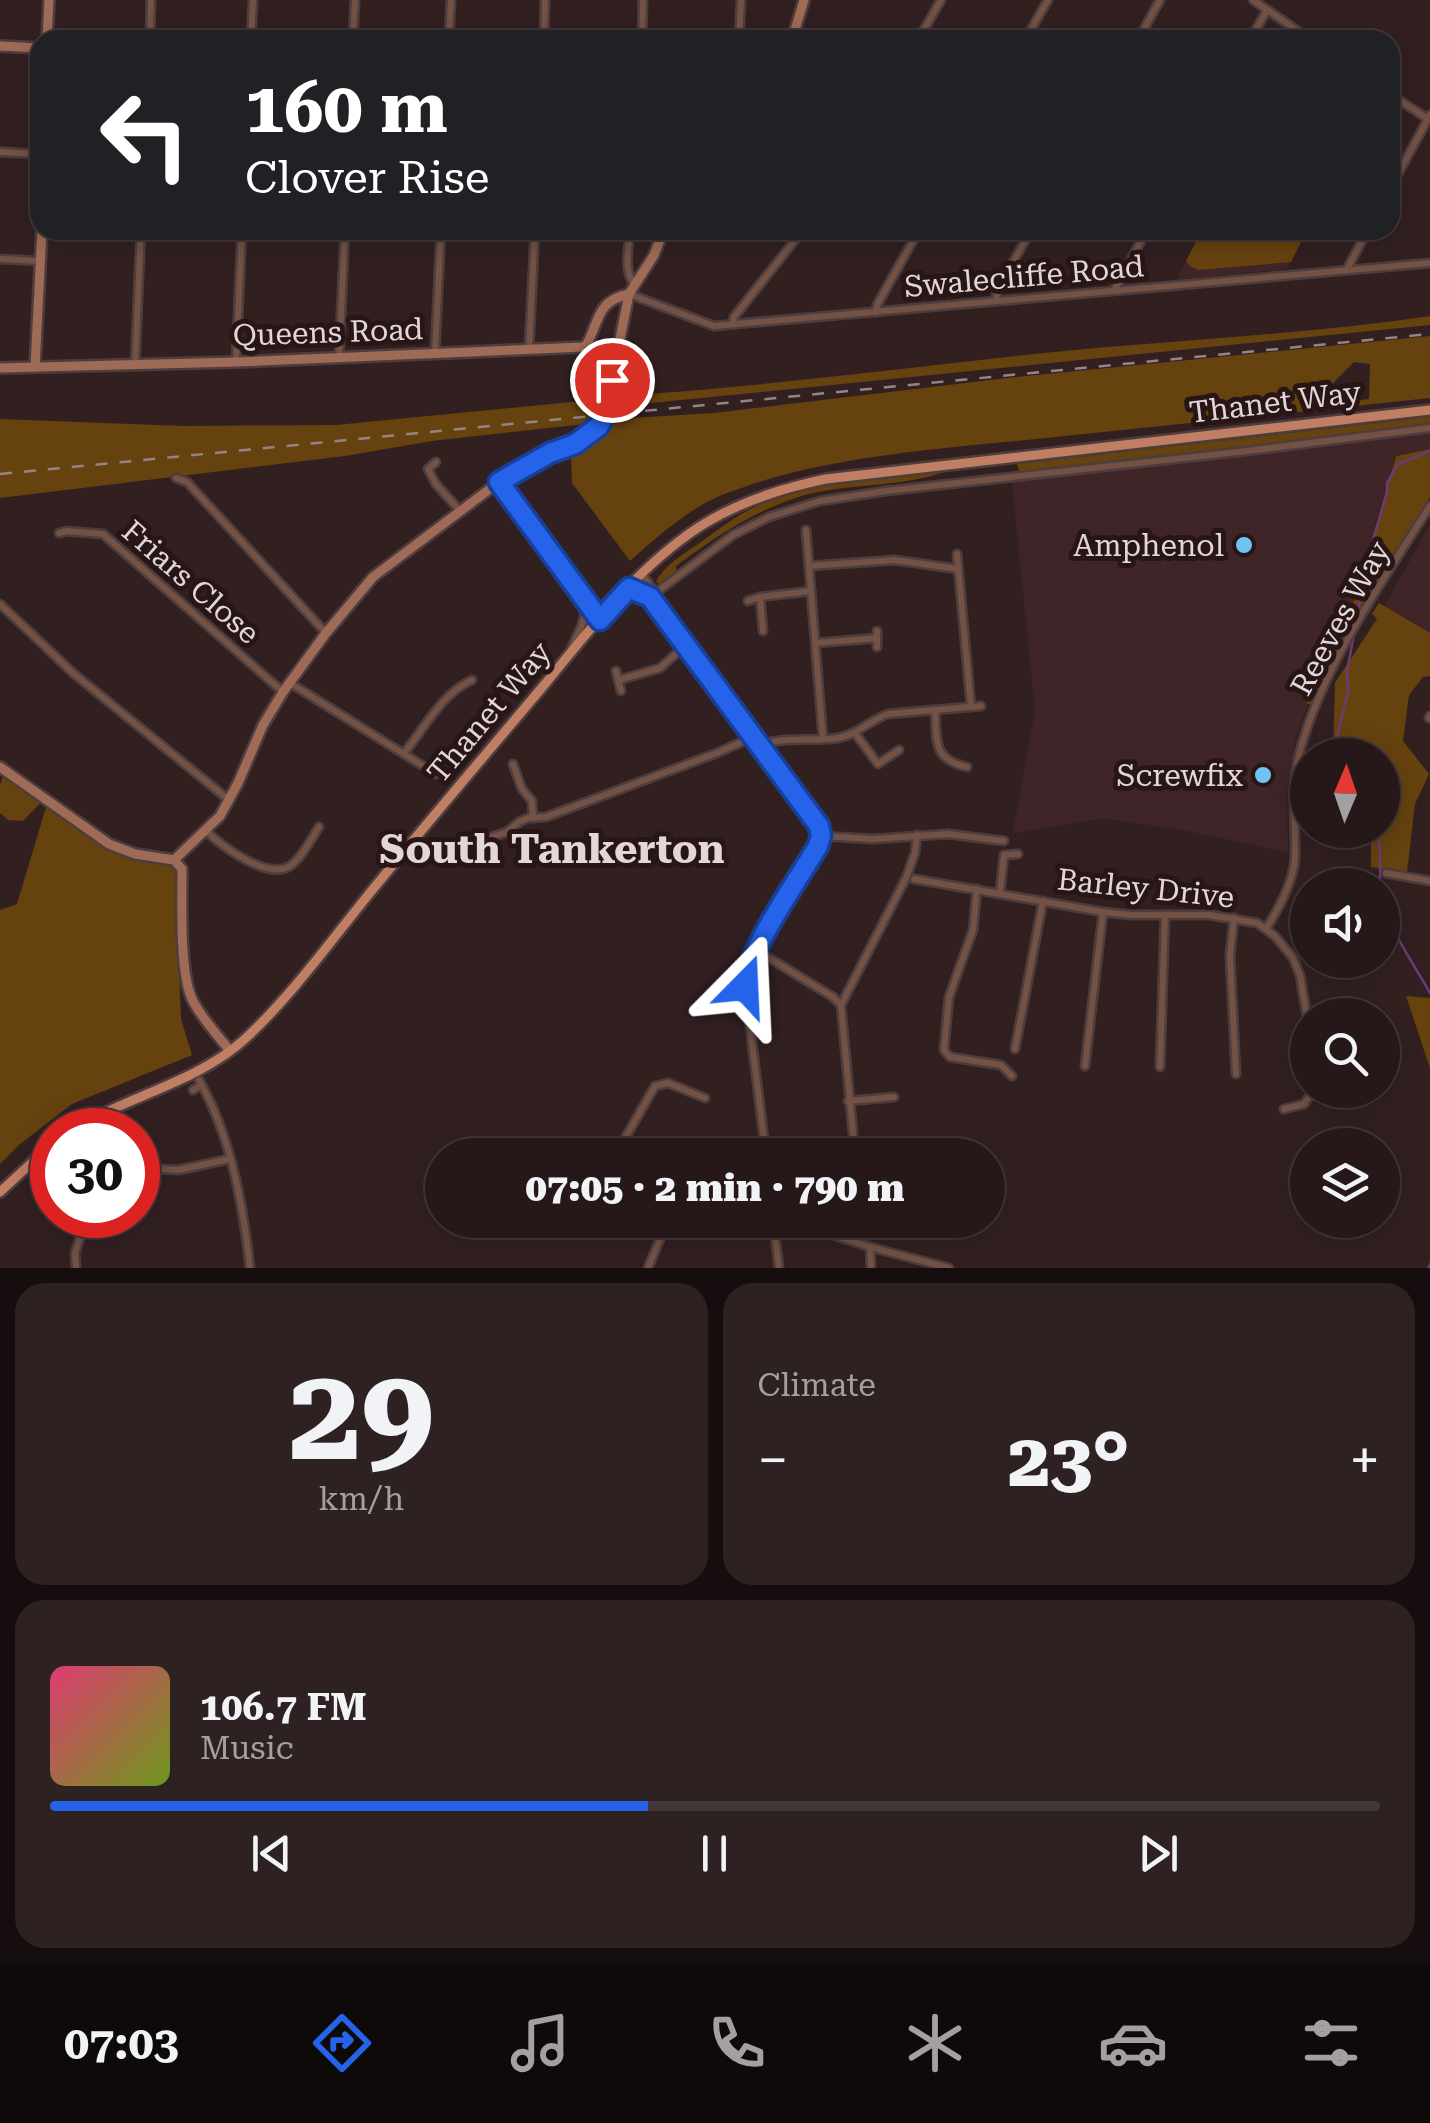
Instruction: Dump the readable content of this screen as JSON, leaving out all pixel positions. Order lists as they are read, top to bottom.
{
  "streets": {
    "main road": ["Thanet Way"],
    "street": [
      "Swalecliffe Road",
      "Queens Road",
      "Friars Close",
      "Reeves Way",
      "Barley Drive"
    ]
  },
  "crossings": [
    ["Swalecliffe Road", "Queens Road"],
    ["Reeves Way", "Barley Drive"]
  ],
  "districts": ["South Tankerton"],
  "places": ["Amphenol", "Screwfix"],
  "north": "top",
  "page": {
    "turn": ["160 m", "Clover Rise"],
    "limit": "30",
    "trip": "07:05 · 2 min · 790 m",
    "tile": [
      ["29", "km/h"],
      "Climate"
    ],
    "heat": ["−", "23°", "+"],
    "song": ["106.7 FM", "Music"],
    "tabs": "07:03"
  }
}
